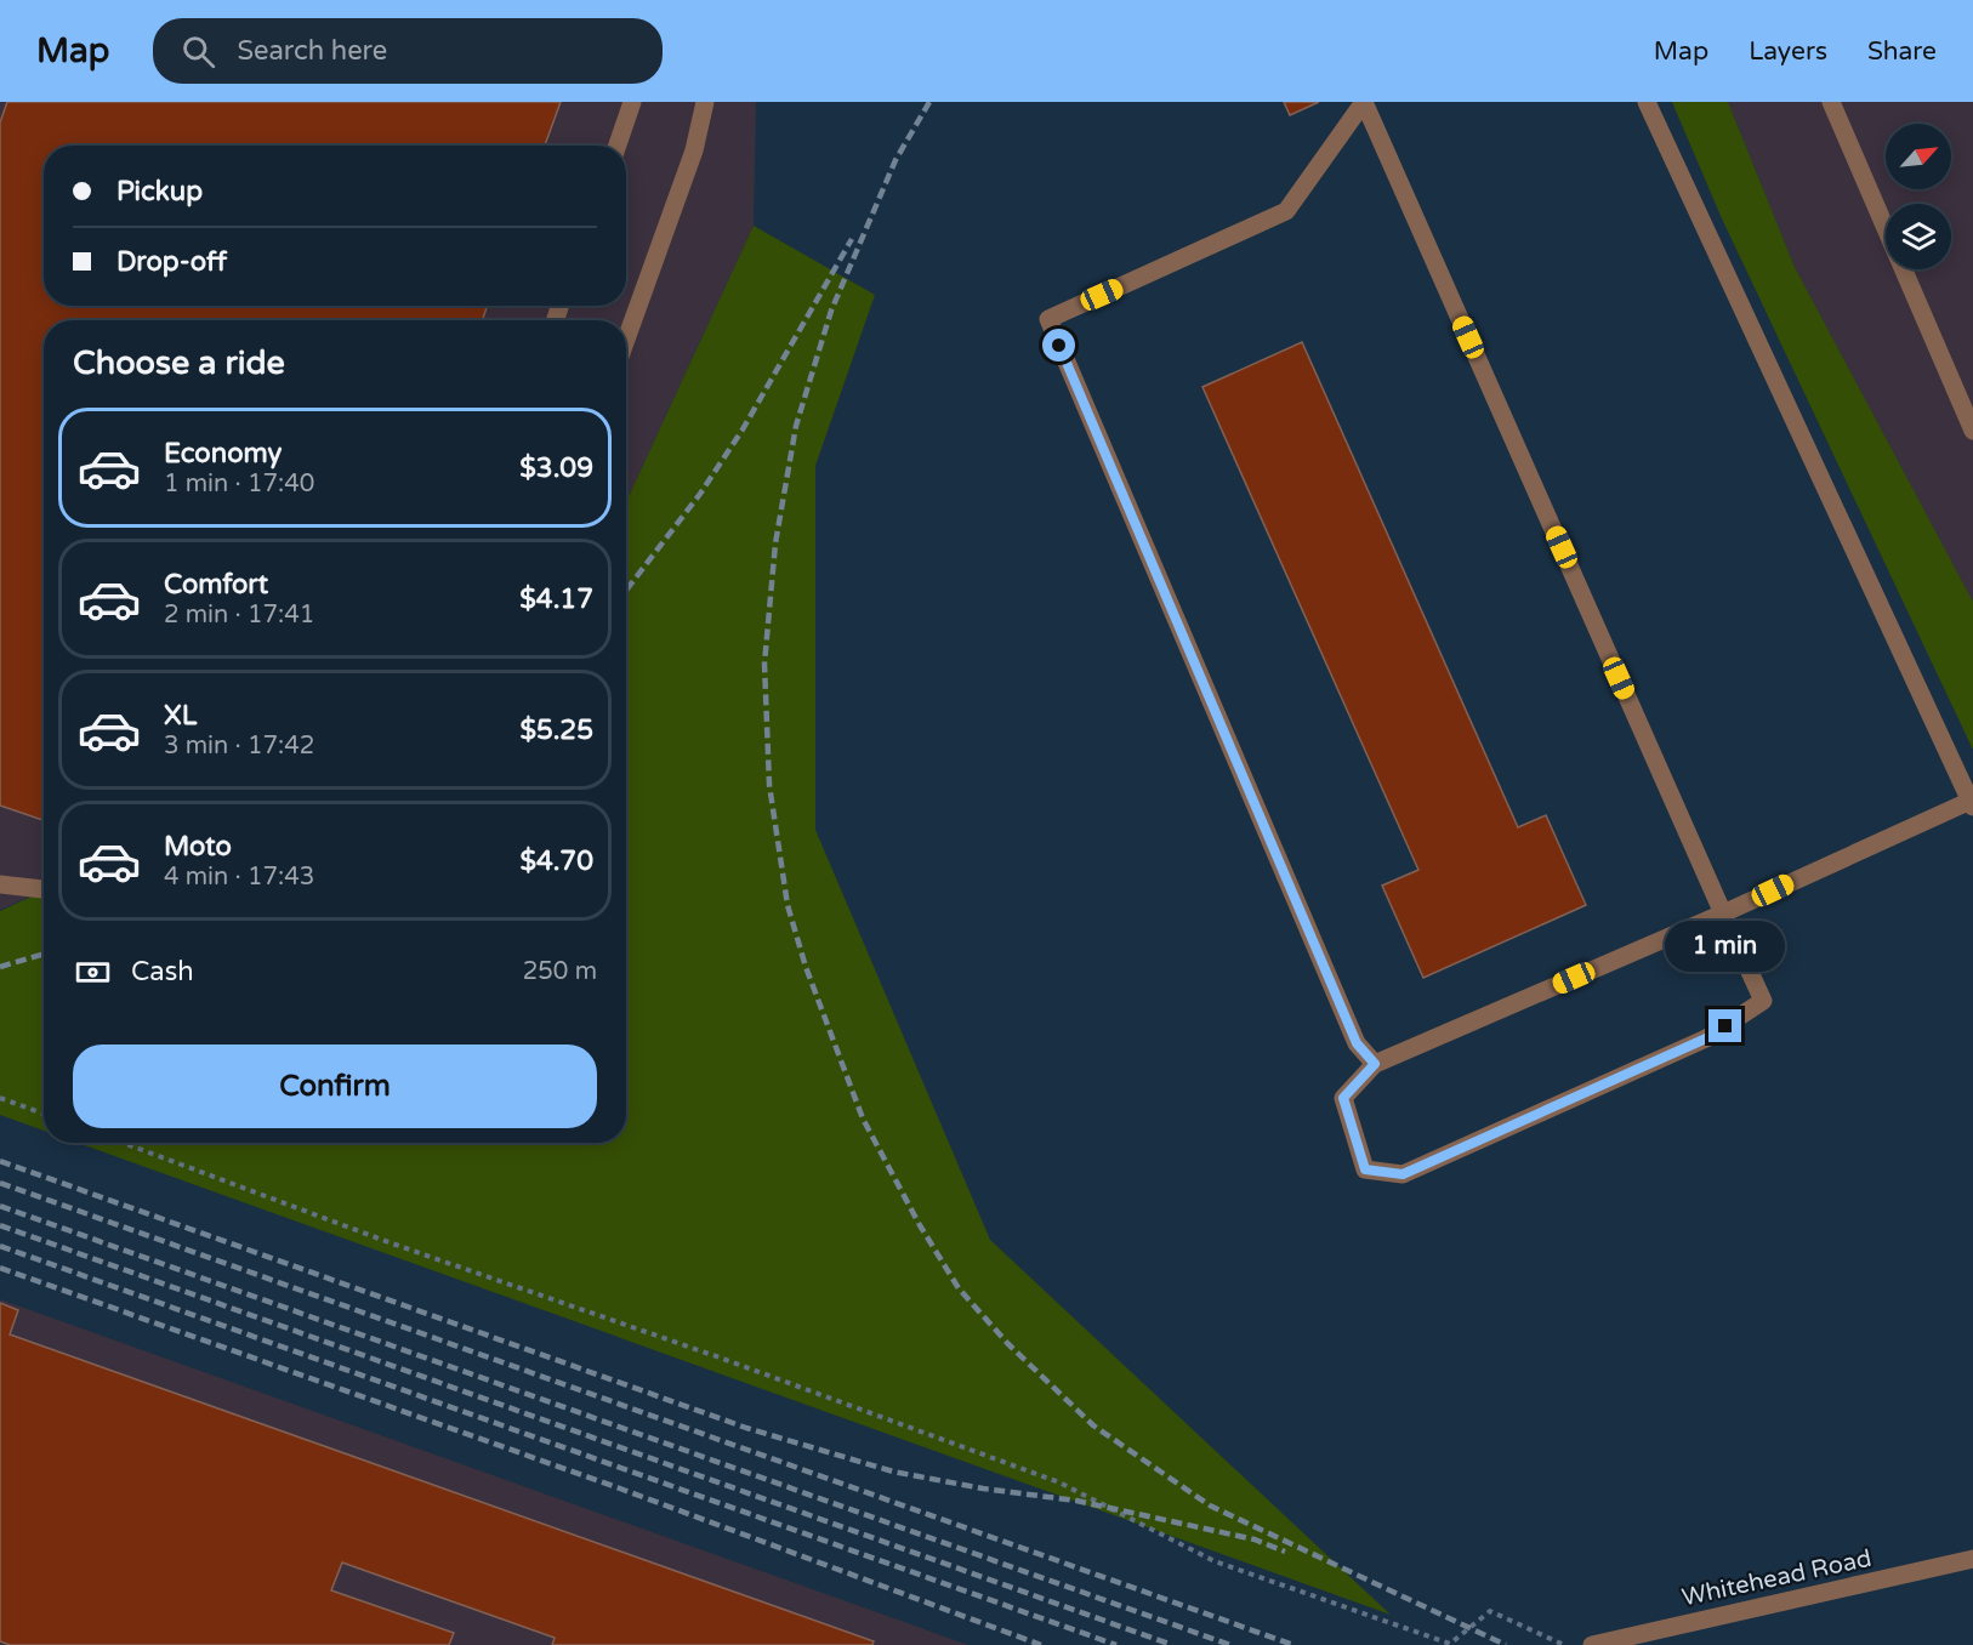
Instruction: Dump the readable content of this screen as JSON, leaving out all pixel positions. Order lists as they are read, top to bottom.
{
  "streets": {
    "street": ["Whitehead Road"]
  },
  "north": "top right",
  "page": {
    "header": "Map",
    "search": "Search here",
    "nav": ["Map", "Layers", "Share"],
    "banner": ["Pickup", "Drop-off"],
    "heading": "Choose a ride",
    "list": [
      {
        "name": "Economy",
        "note": "1 min · 17:40",
        "value": "$3.09"
      },
      {
        "name": "Comfort",
        "note": "2 min · 17:41",
        "value": "$4.17"
      },
      {
        "name": "XL",
        "note": "3 min · 17:42",
        "value": "$5.25"
      },
      {
        "name": "Moto",
        "note": "4 min · 17:43",
        "value": "$4.70"
      }
    ],
    "bubble": "1 min",
    "pay": ["Cash", "250 m"],
    "buttons": "Confirm"
  }
}
